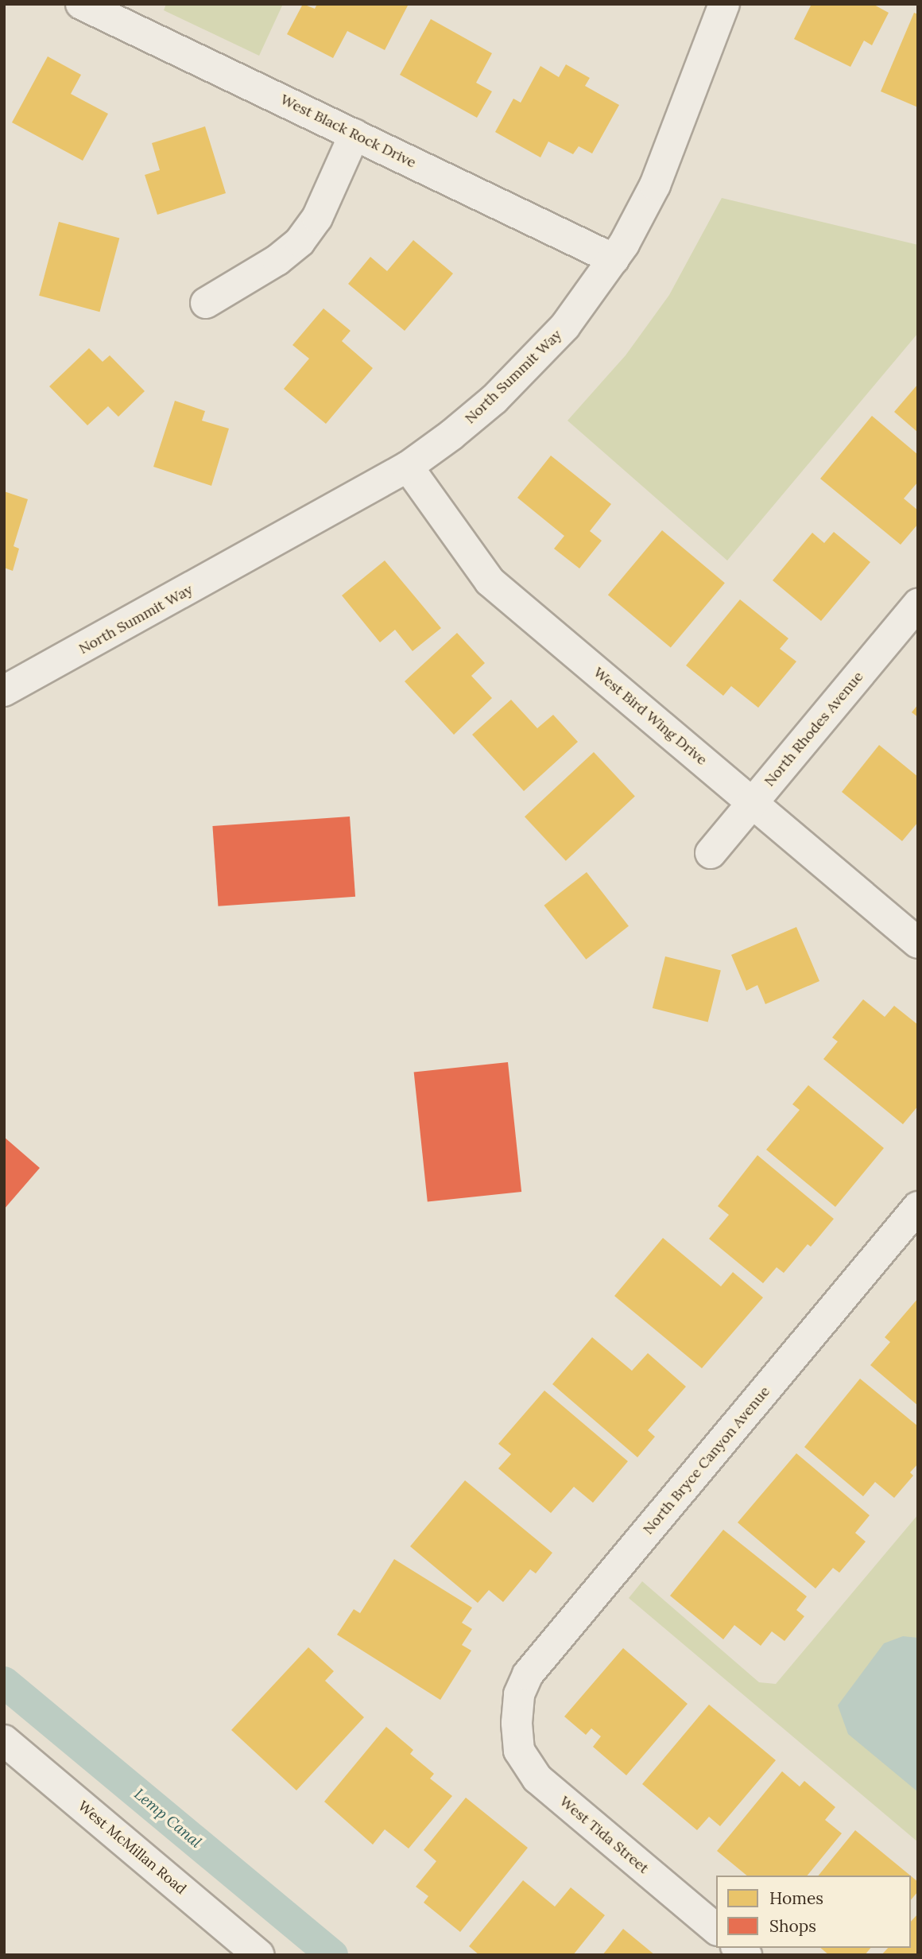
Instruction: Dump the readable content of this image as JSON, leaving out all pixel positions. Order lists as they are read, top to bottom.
{
  "streets": {
    "street": [
      "West Black Rock Drive",
      "North Summit Way",
      "West Bird Wing Drive",
      "North Rhodes Avenue",
      "North Bryce Canyon Avenue",
      "West Tida Street",
      "West McMillan Road"
    ]
  },
  "crossings": [
    ["West Black Rock Drive", "North Summit Way"],
    ["North Summit Way", "West Bird Wing Drive"],
    ["West Bird Wing Drive", "North Rhodes Avenue"],
    ["North Bryce Canyon Avenue", "West Tida Street"]
  ],
  "water": ["Lemp Canal"],
  "legend": ["Homes", "Shops"]
}
